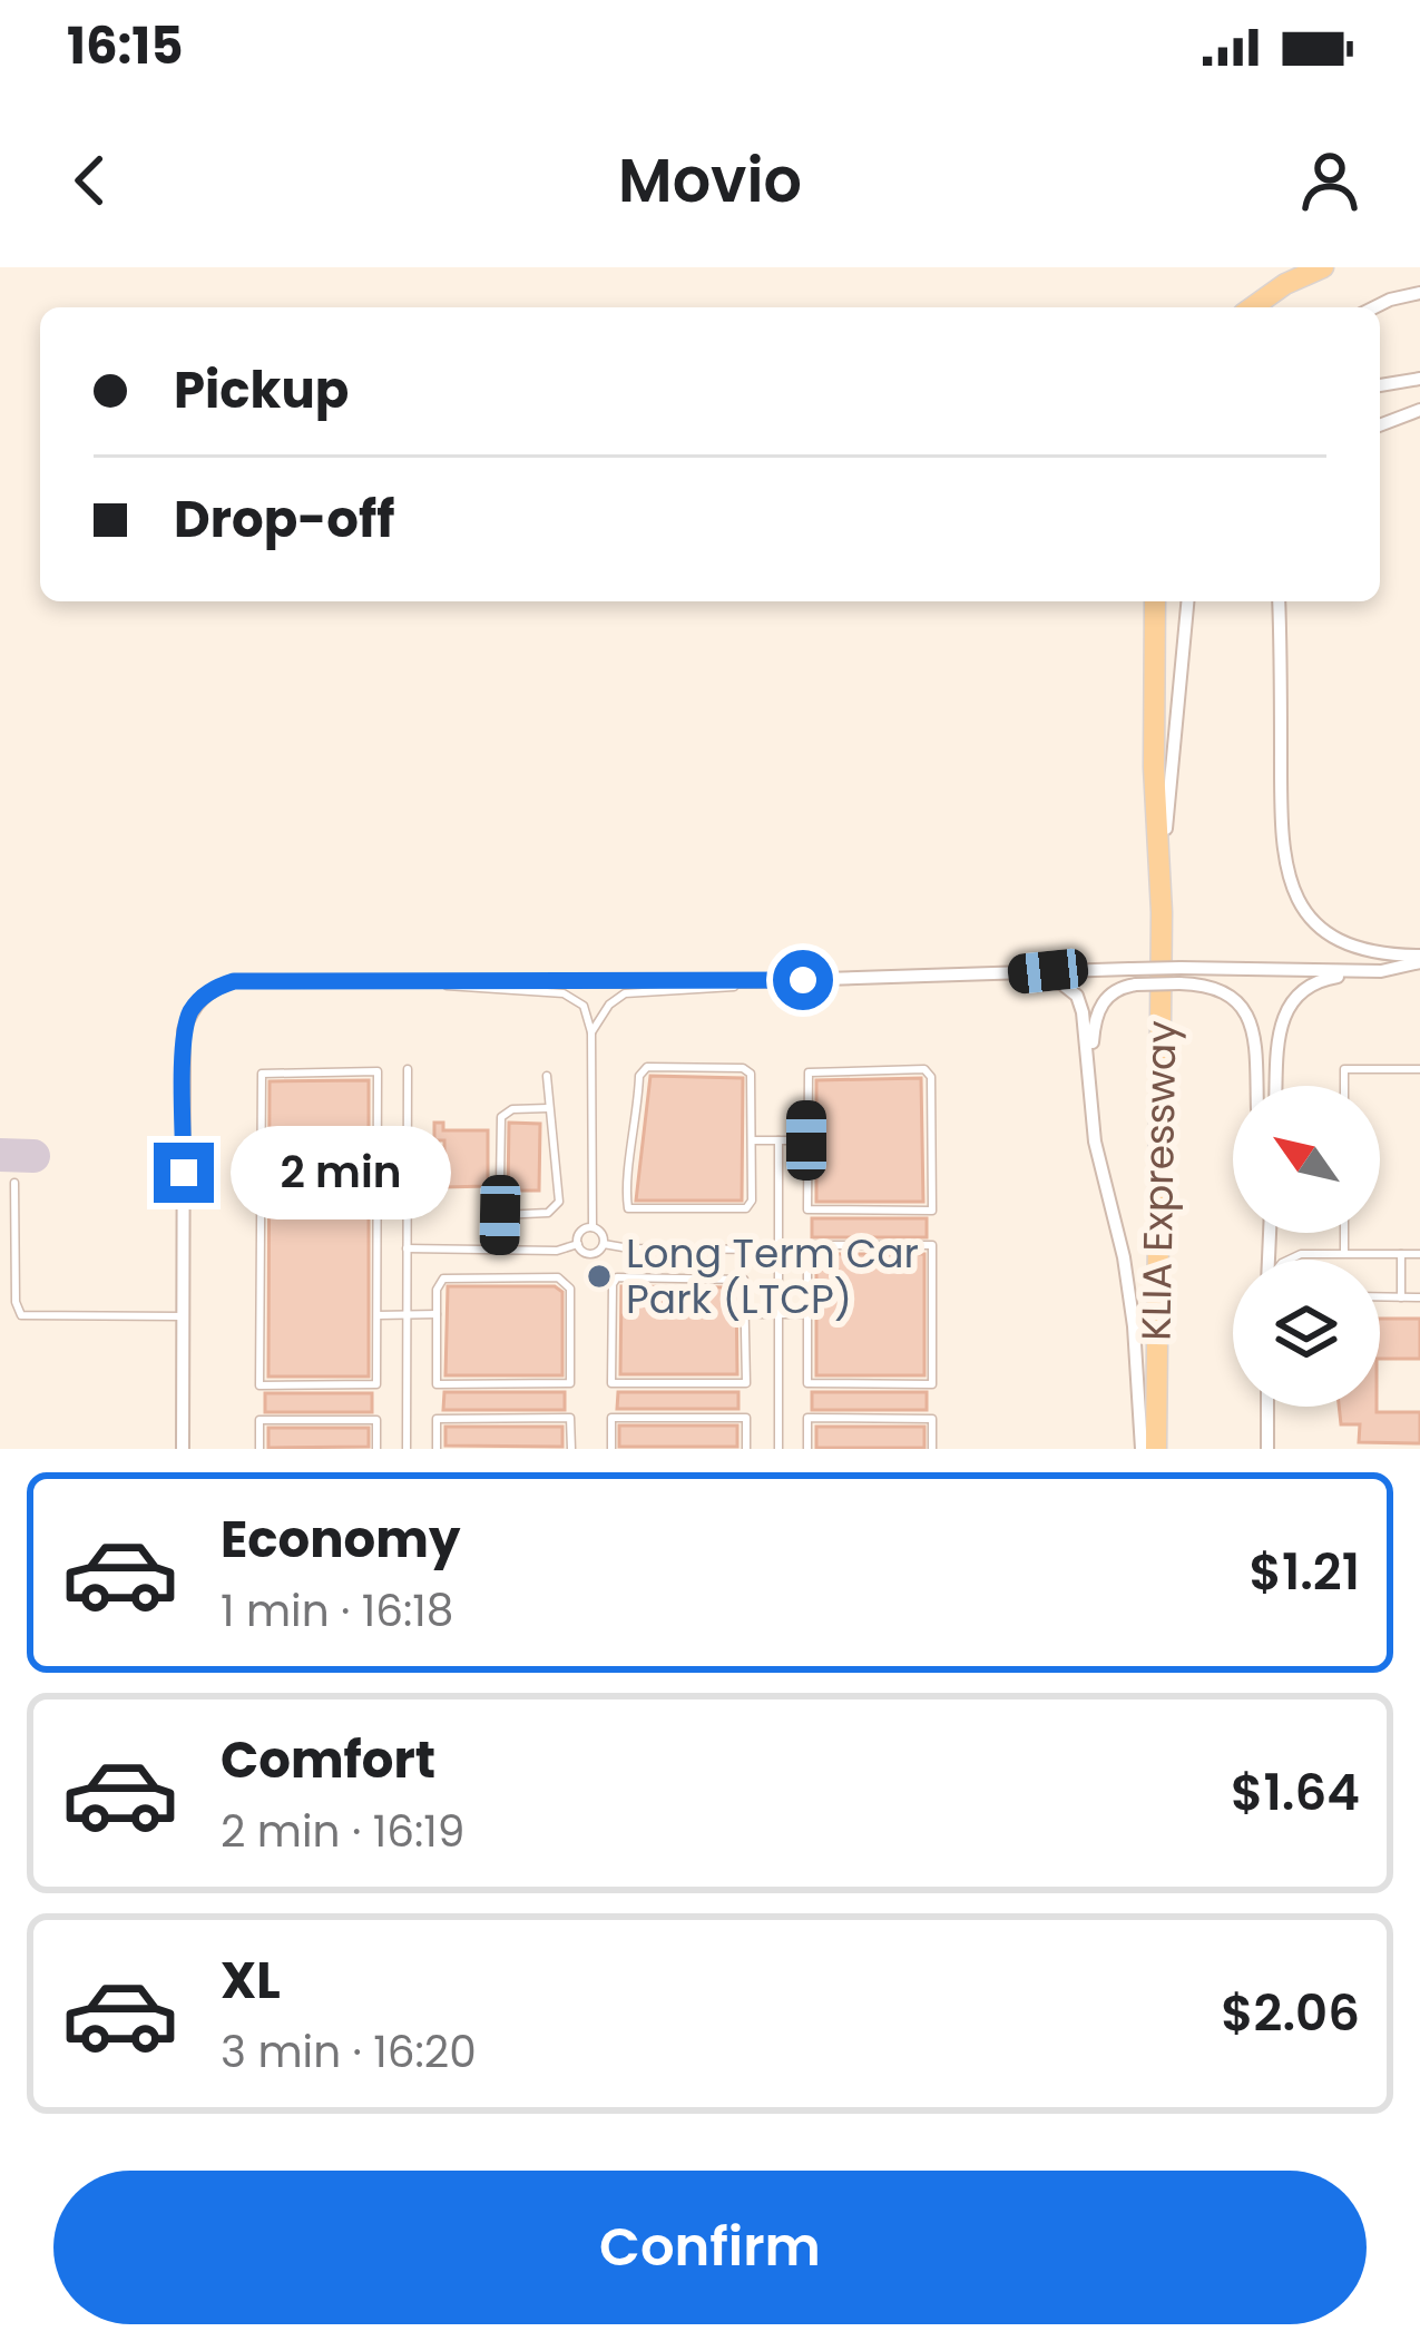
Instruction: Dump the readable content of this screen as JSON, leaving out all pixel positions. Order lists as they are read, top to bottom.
{
  "streets": {
    "main road": ["KLIA Expressway"]
  },
  "places": ["Long Term Car Park (LTCP)"],
  "north": "top left",
  "page": {
    "status": "16:15",
    "header": "Movio",
    "banner": ["Pickup", "Drop-off"],
    "bubble": "2 min",
    "list": [
      {
        "name": "Economy",
        "note": "1 min · 16:18",
        "value": "$1.21"
      },
      {
        "name": "Comfort",
        "note": "2 min · 16:19",
        "value": "$1.64"
      },
      {
        "name": "XL",
        "note": "3 min · 16:20",
        "value": "$2.06"
      }
    ],
    "buttons": "Confirm"
  }
}
